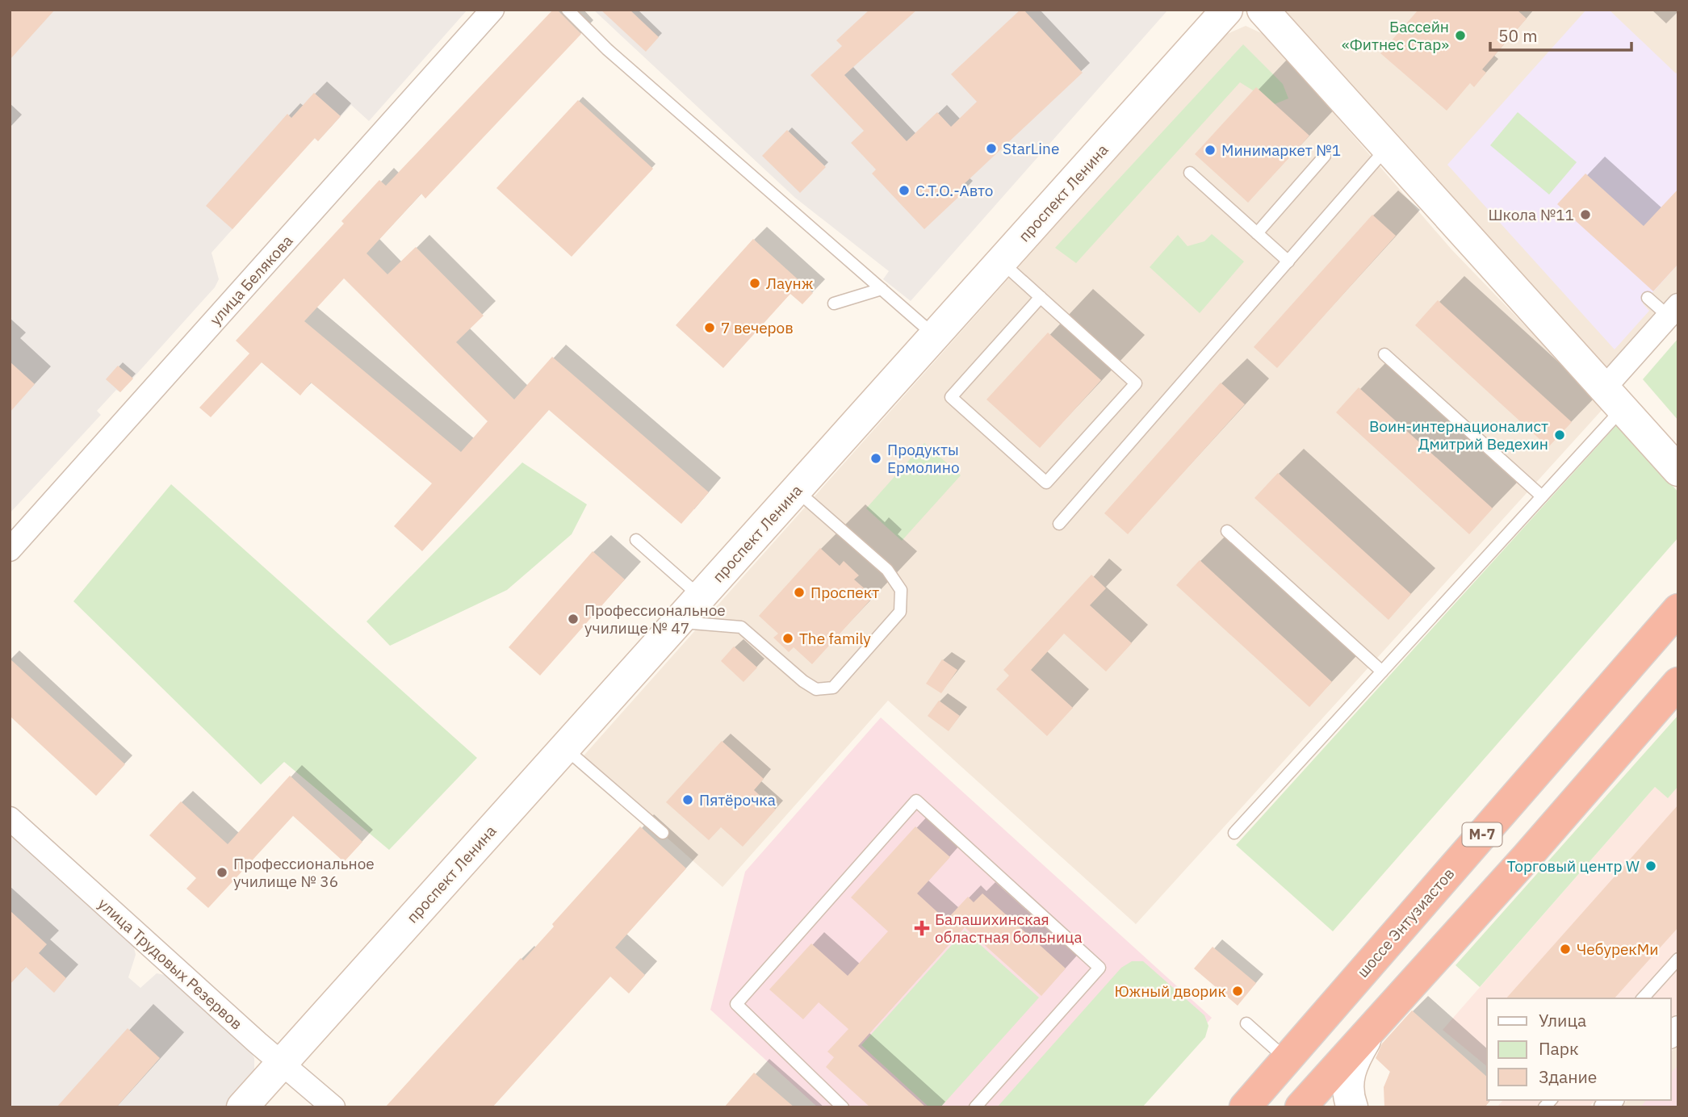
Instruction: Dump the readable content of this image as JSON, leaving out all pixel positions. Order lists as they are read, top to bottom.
{
  "streets": {
    "highway": ["М-7", "шоссе Энтузиастов"],
    "main road": ["проспект Ленина"],
    "street": ["улица Белякова", "улица Трудовых Резервов"]
  },
  "crossings": [
    ["проспект Ленина", "улица Трудовых Резервов"]
  ],
  "places": {
    "other": [
      "Бассейн «Фитнес Стар»",
      "StarLine",
      "Минимаркет №1",
      "С.Т.О.-Авто",
      "Школа №11",
      "Лаунж",
      "7 вечеров",
      "Воин-интернационалист Дмитрий Ведехин",
      "Продукты Ермолино",
      "Проспект",
      "Профессиональное училище № 47",
      "The family",
      "Пятёрочка",
      "Торговый центр W",
      "Профессиональное училище № 36",
      "ЧебурекМи",
      "Южный дворик"
    ],
    "health": ["Балашихинская областная больница"]
  },
  "legend": ["Улица", "Парк", "Здание"],
  "scale_bar": "50 m"
}
